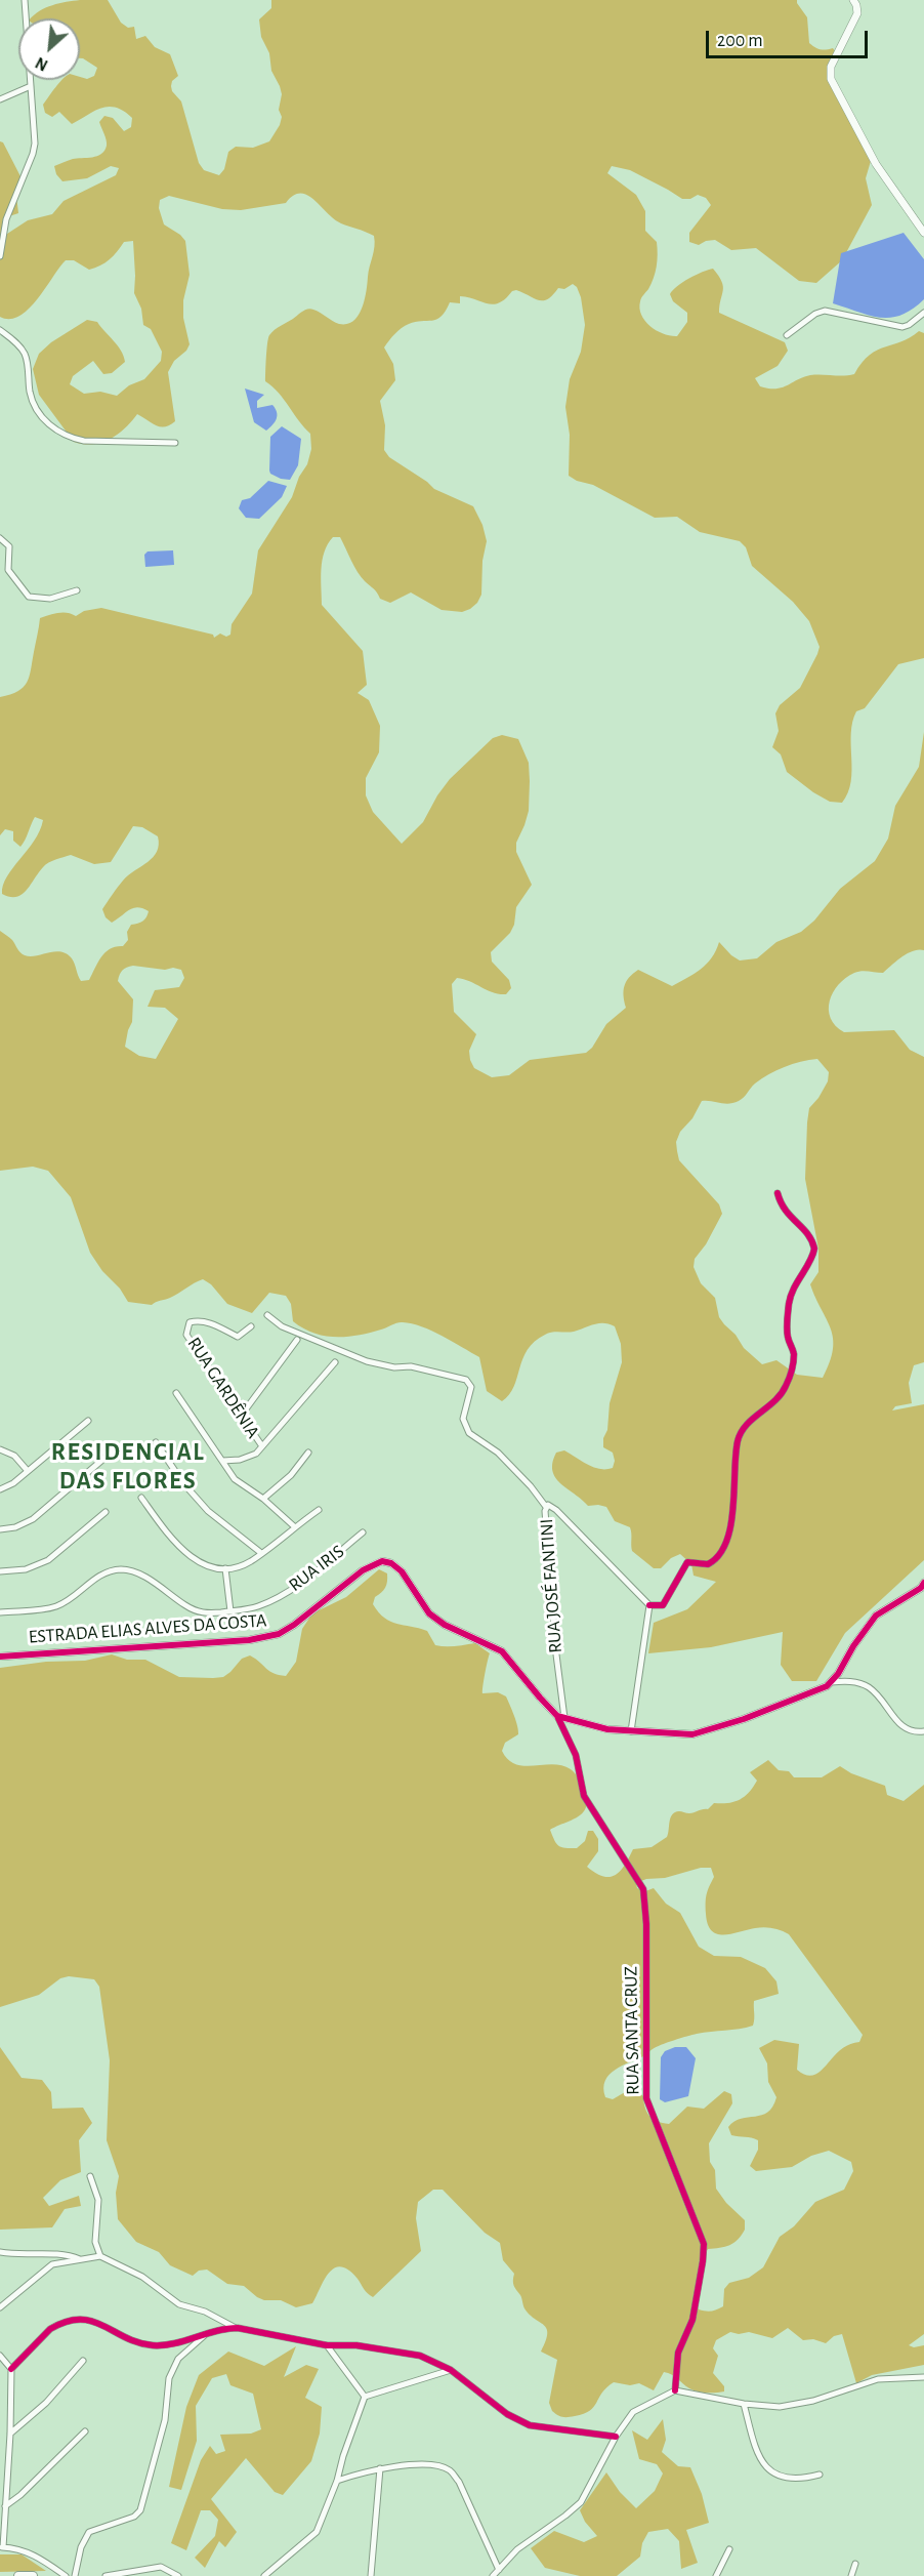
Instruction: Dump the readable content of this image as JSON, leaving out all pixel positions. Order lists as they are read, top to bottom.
{
  "streets": {
    "street": [
      "RUA GARDÊNIA",
      "RUA IRIS",
      "RUA JOSÉ FANTINI",
      "ESTRADA ELIAS ALVES DA COSTA",
      "RUA SANTA CRUZ"
    ]
  },
  "crossings": [
    ["RUA JOSÉ FANTINI", "ESTRADA ELIAS ALVES DA COSTA"],
    ["RUA JOSÉ FANTINI", "RUA SANTA CRUZ"],
    ["ESTRADA ELIAS ALVES DA COSTA", "RUA SANTA CRUZ"]
  ],
  "districts": ["RESIDENCIAL DAS FLORES"],
  "scale_bar": "200 m",
  "north": "bottom left"
}
